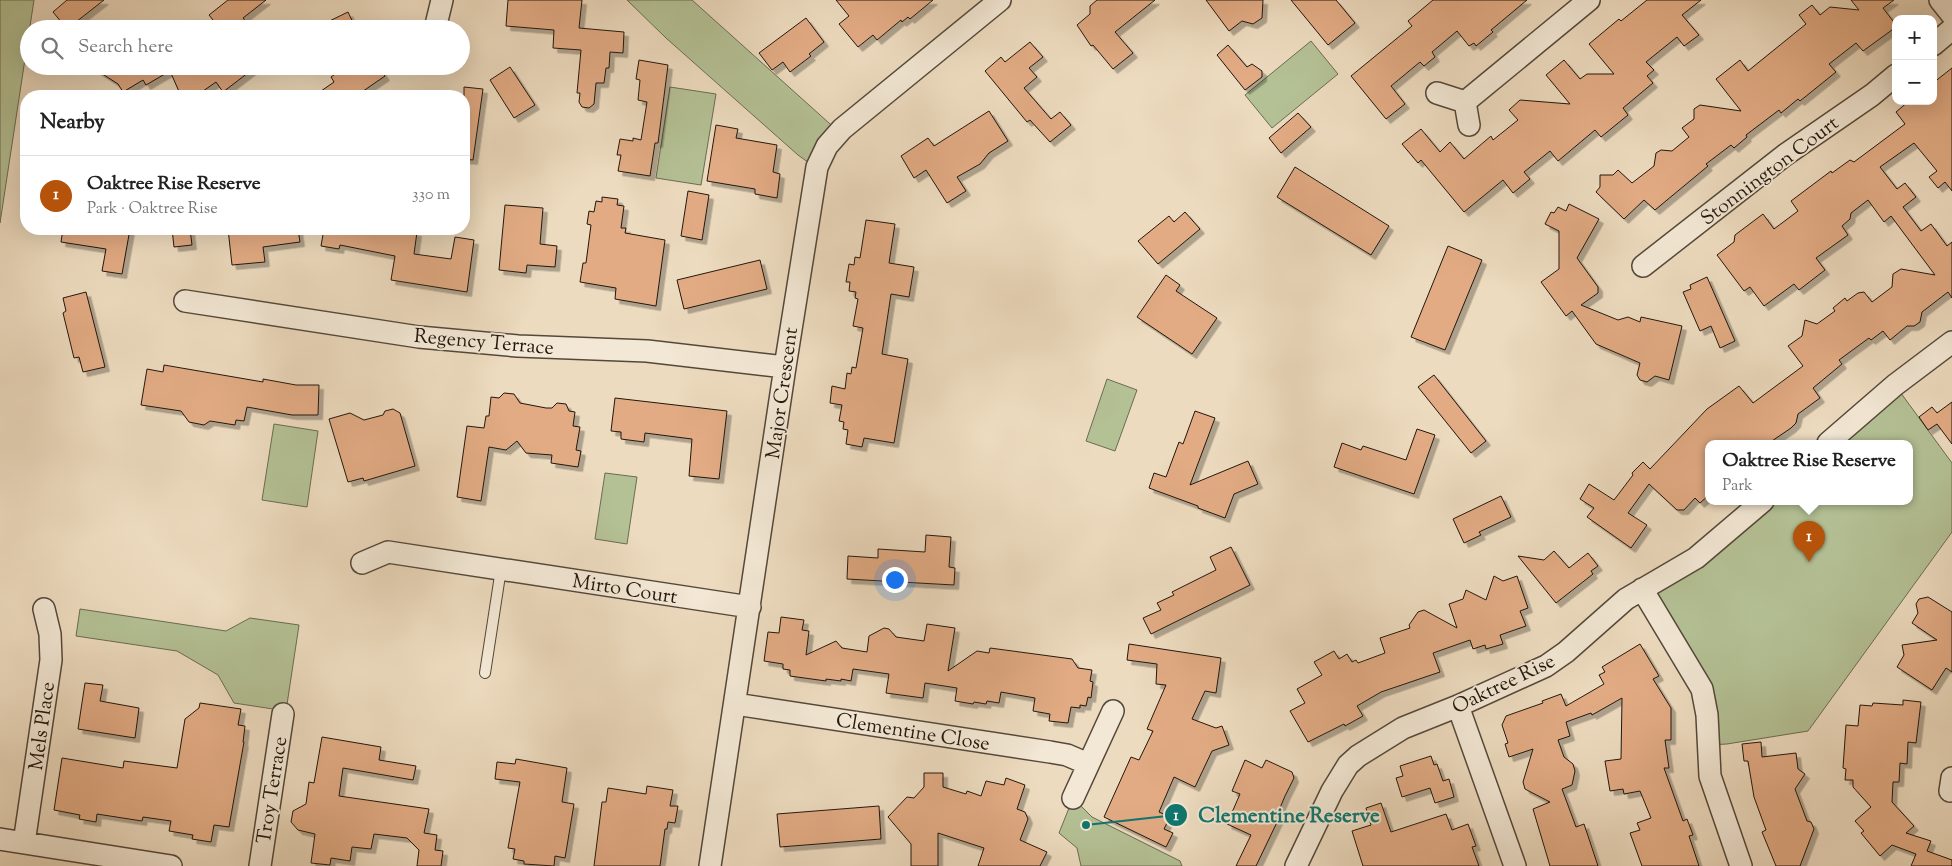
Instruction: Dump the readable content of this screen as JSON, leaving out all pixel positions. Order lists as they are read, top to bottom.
{
  "streets": {
    "street": [
      "Stonnington Court",
      "Regency Terrace",
      "Major Crescent",
      "Mirto Court",
      "Oaktree Rise",
      "Mels Place",
      "Clementine Close",
      "Troy Terrace"
    ]
  },
  "crossings": [
    ["Regency Terrace", "Major Crescent"],
    ["Major Crescent", "Mirto Court"],
    ["Major Crescent", "Clementine Close"]
  ],
  "places": ["Clementine Reserve"],
  "page": {
    "map_buttons": ["+", "−"],
    "search": "Search here",
    "heading": "Nearby",
    "list": [
      {
        "mark": "1",
        "name": "Oaktree Rise Reserve",
        "note": "Park · Oaktree Rise",
        "value": "330 m"
      }
    ],
    "popup": ["Oaktree Rise Reserve", "Park"],
    "pins": "1"
  }
}
